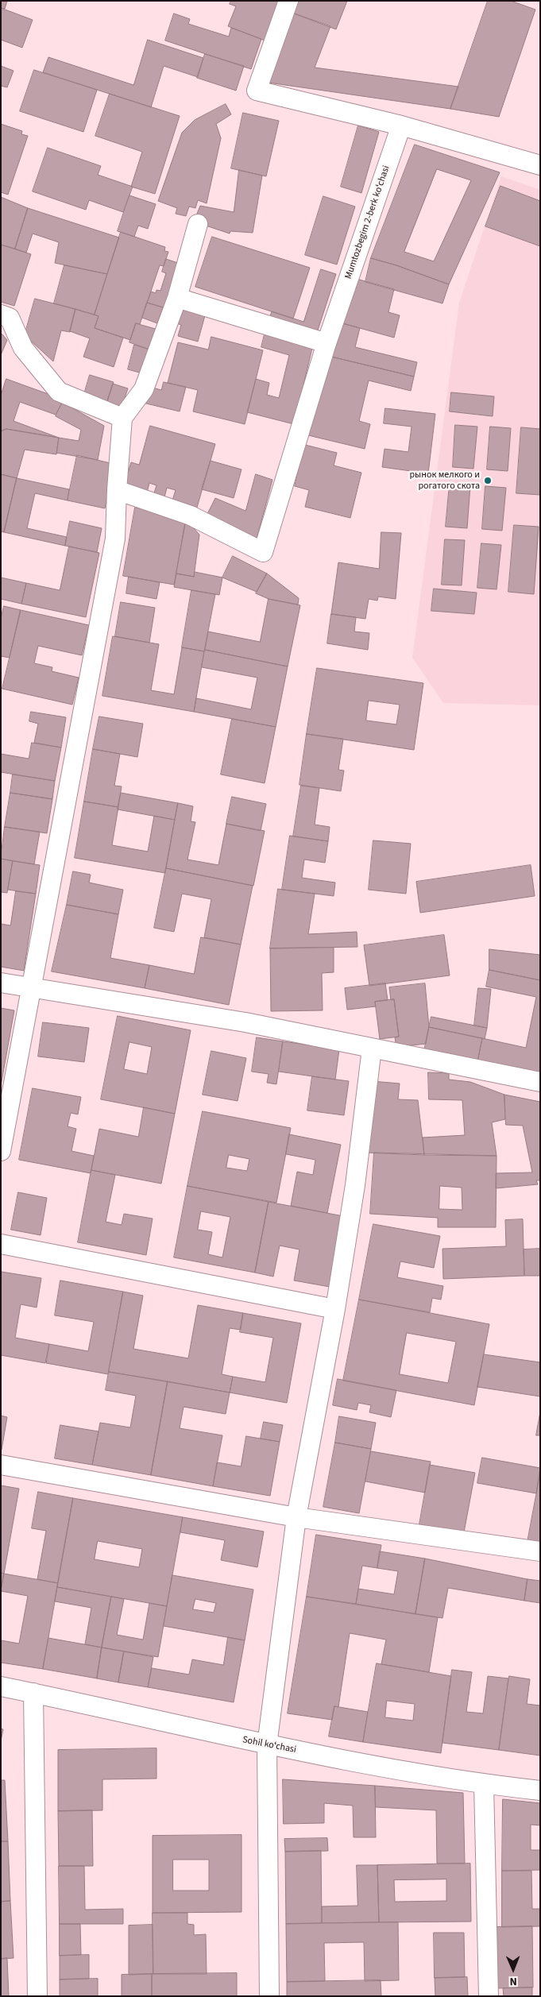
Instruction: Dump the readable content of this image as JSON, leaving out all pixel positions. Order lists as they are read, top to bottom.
{
  "streets": {
    "street": ["Mumtozbegim 2-berk koʻchasi", "Sohil koʻchasi"]
  },
  "places": ["рынок мелкого и рогатого скота"],
  "north": "bottom"
}
